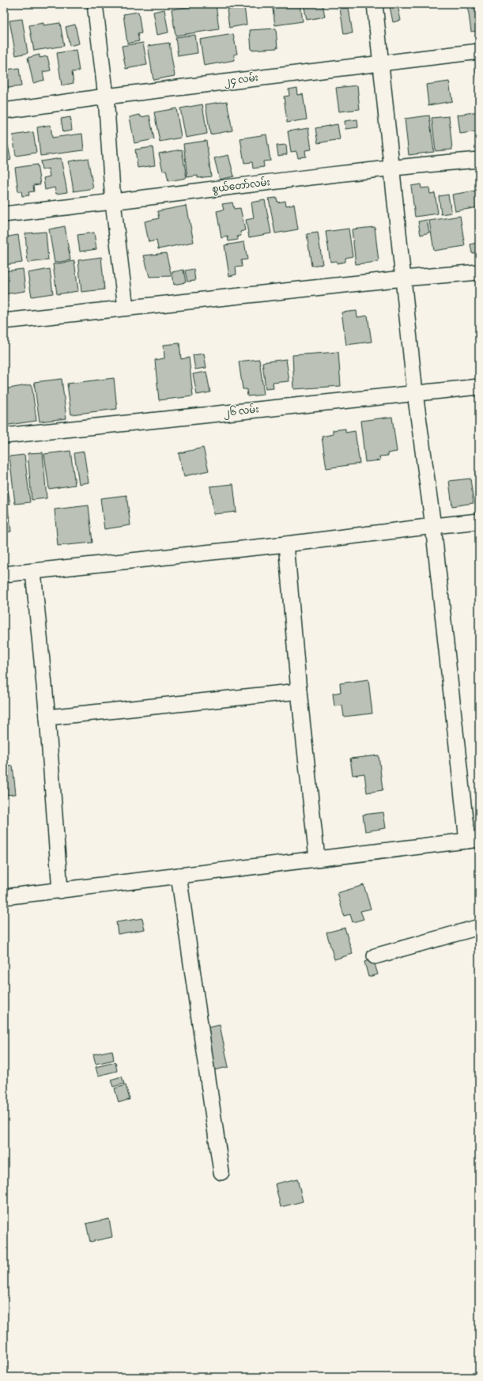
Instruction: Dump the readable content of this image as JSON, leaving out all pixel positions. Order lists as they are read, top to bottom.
{
  "streets": {
    "street": ["၂၄ လမ်း", "စွယ်တော်လမ်း", "၂၆ လမ်း"]
  }
}
